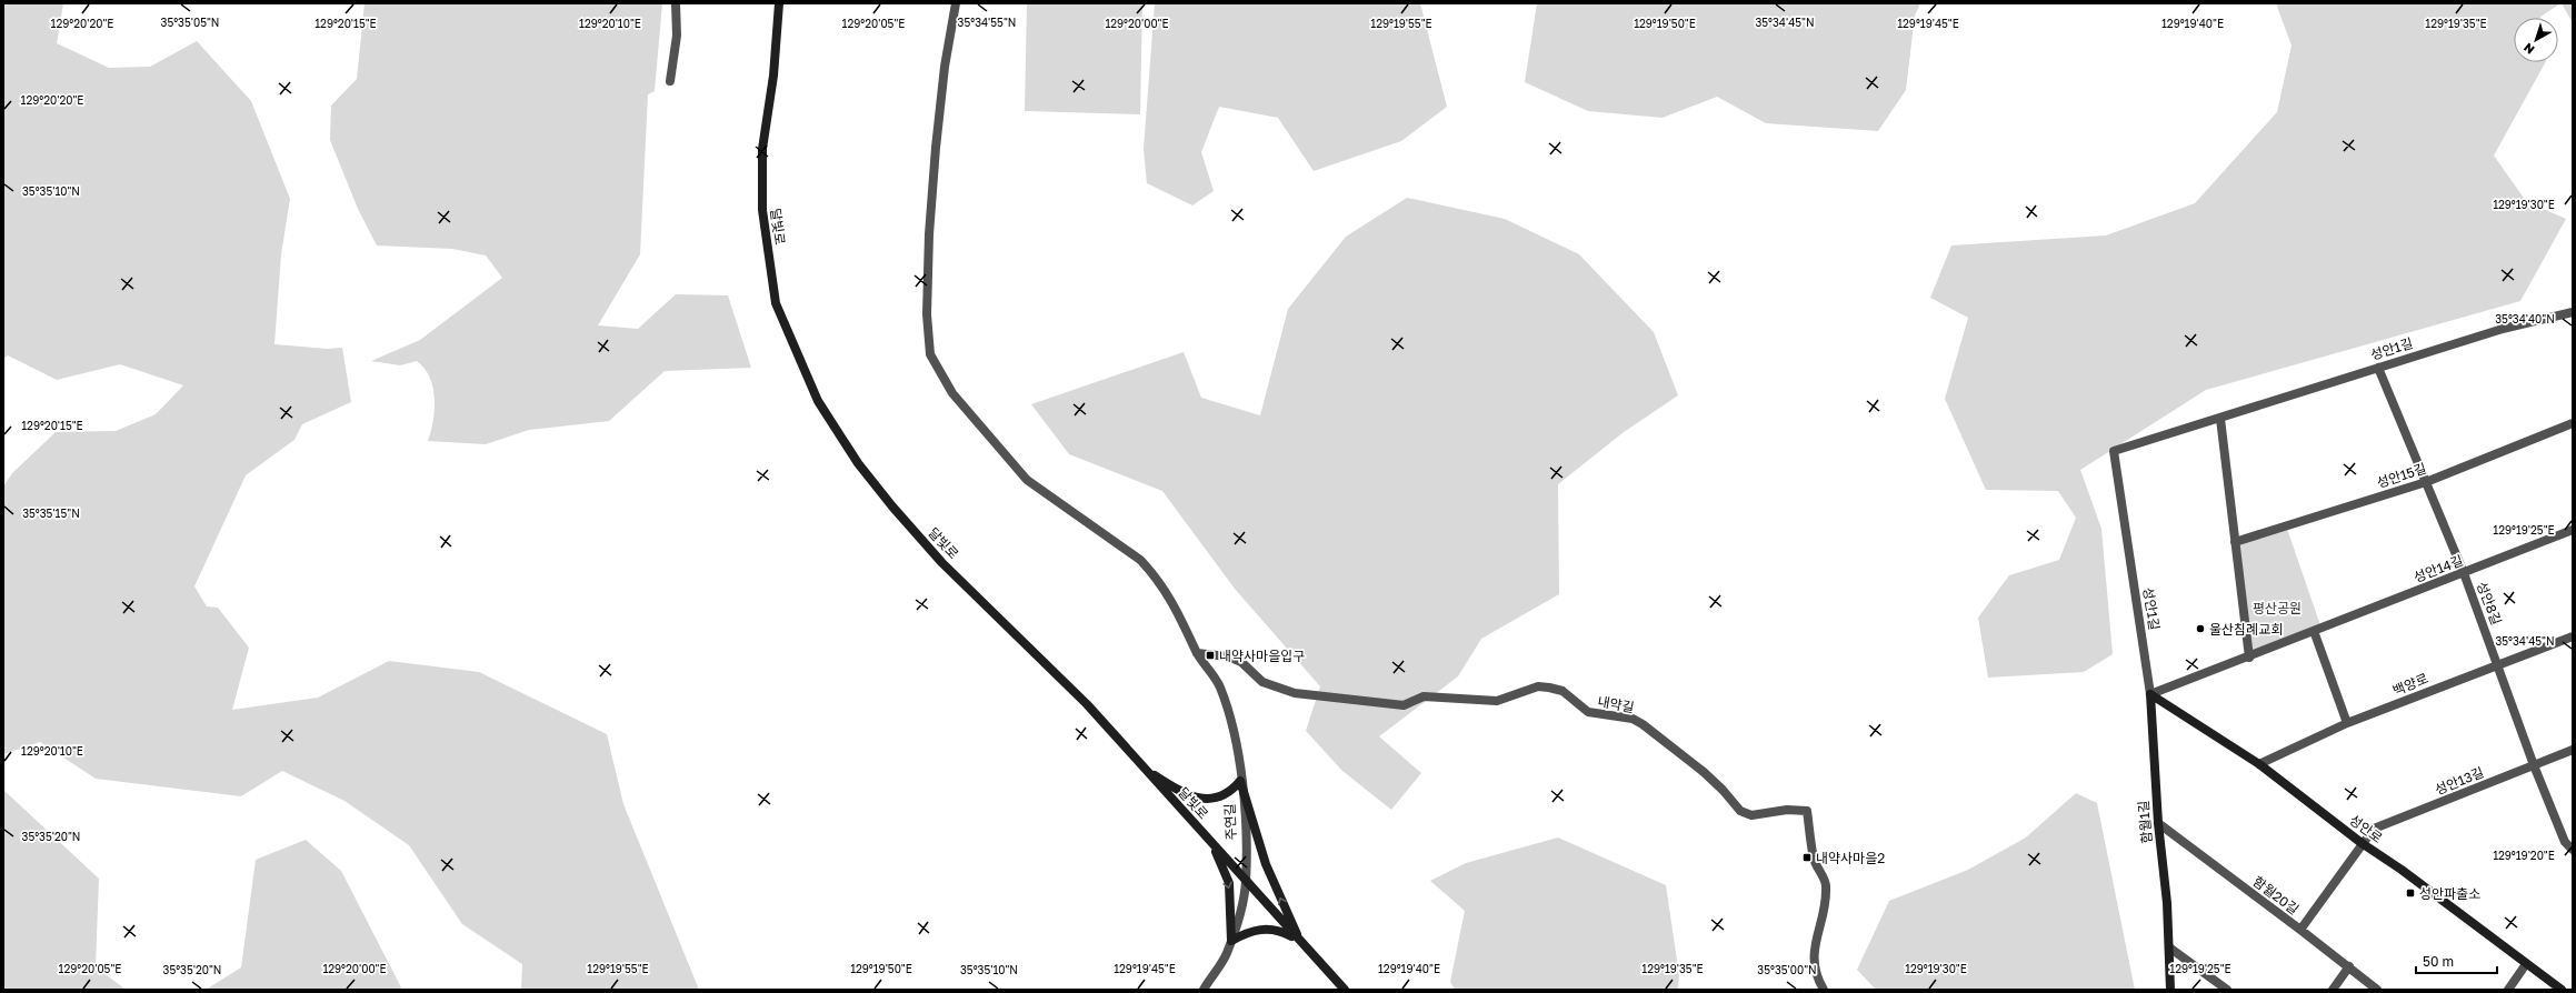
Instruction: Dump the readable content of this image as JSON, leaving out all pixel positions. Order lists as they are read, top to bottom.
{
  "streets": {
    "main road": ["달빛로", "함월1길", "성안로"],
    "street": [
      "성안1길",
      "성안15길",
      "성안14길",
      "성안8길",
      "백양로",
      "내약길",
      "성안13길",
      "주연길",
      "함월20길"
    ]
  },
  "crossings": [
    ["달빛로", "주연길"],
    ["성안1길", "성안14길"],
    ["성안1길", "성안8길"],
    ["성안1길", "함월1길"],
    ["성안1길", "성안로"],
    ["성안15길", "성안8길"],
    ["성안14길", "성안8길"],
    ["성안14길", "함월1길"],
    ["성안14길", "성안로"],
    ["성안8길", "백양로"],
    ["성안8길", "성안13길"],
    ["백양로", "성안로"],
    ["내약길", "주연길"],
    ["성안13길", "성안로"],
    ["성안13길", "함월20길"],
    ["함월1길", "성안로"],
    ["함월1길", "함월20길"]
  ],
  "parks": ["평산공원"],
  "places": {
    "other": ["울산침례교회"],
    "transit": ["내약사마을입구", "내약사마을2", "성안파출소"]
  },
  "scale_bar": "50 m",
  "north": "bottom left",
  "coordinates": [
    "35°35'05\"N",
    "35°34'55\"N",
    "35°34'45\"N",
    "129°20'20\"E",
    "129°20'15\"E",
    "129°20'10\"E",
    "129°20'05\"E",
    "129°20'00\"E",
    "129°19'55\"E",
    "129°19'50\"E",
    "129°19'45\"E",
    "129°19'40\"E",
    "129°19'35\"E",
    "35°35'10\"N",
    "129°19'30\"E",
    "35°34'40\"N",
    "35°35'15\"N",
    "129°19'25\"E",
    "35°35'20\"N",
    "129°19'20\"E",
    "35°35'00\"N"
  ]
}
